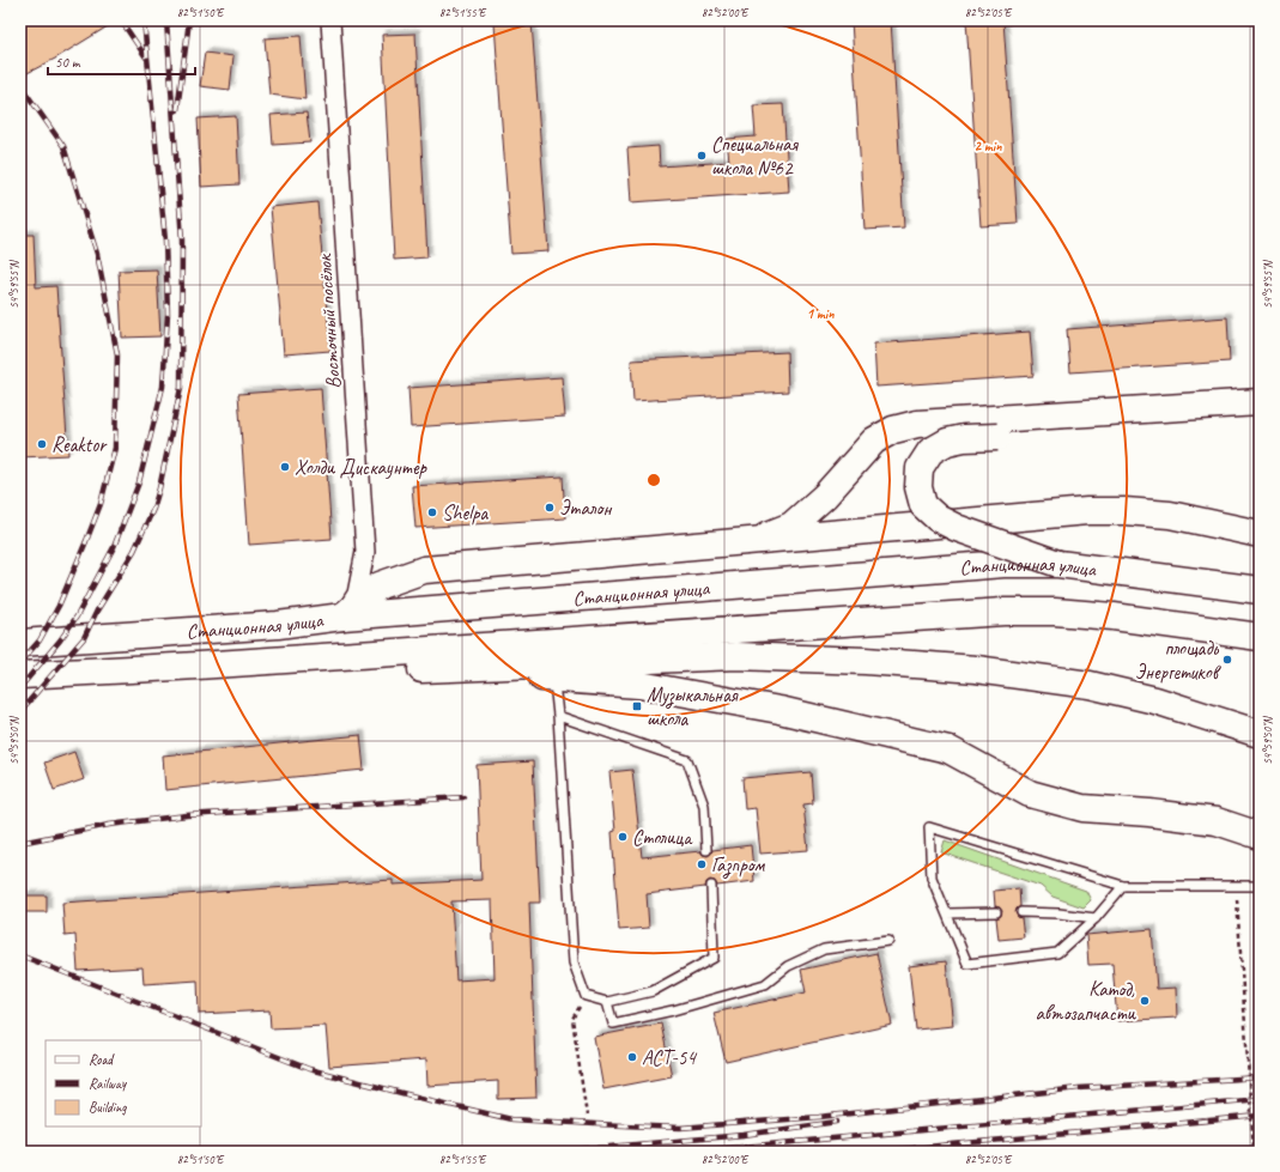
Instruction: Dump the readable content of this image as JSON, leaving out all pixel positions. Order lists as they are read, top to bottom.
{
  "streets": {
    "main road": ["Станционная улица"],
    "street": ["Восточный посёлок"]
  },
  "crossings": [
    ["Восточный посёлок", "Станционная улица"]
  ],
  "places": {
    "other": [
      "Специальная школа №62",
      "Reaktor",
      "Холди Дискаунтер",
      "Эталон",
      "Shelpa",
      "площадь Энергетиков",
      "Столица",
      "Газпром",
      "Катод, автозапчасти",
      "АСТ-54"
    ],
    "transit": ["Музыкальная школа"]
  },
  "legend": ["Road", "Railway", "Building"],
  "scale_bar": "50 m",
  "coordinates": [
    "82°51'50\"E",
    "82°51'55\"E",
    "82°52'00\"E",
    "82°52'05\"E",
    "54°59'55\"N",
    "54°59'50\"N"
  ],
  "rings": ["2 min", "1 min"]
}
